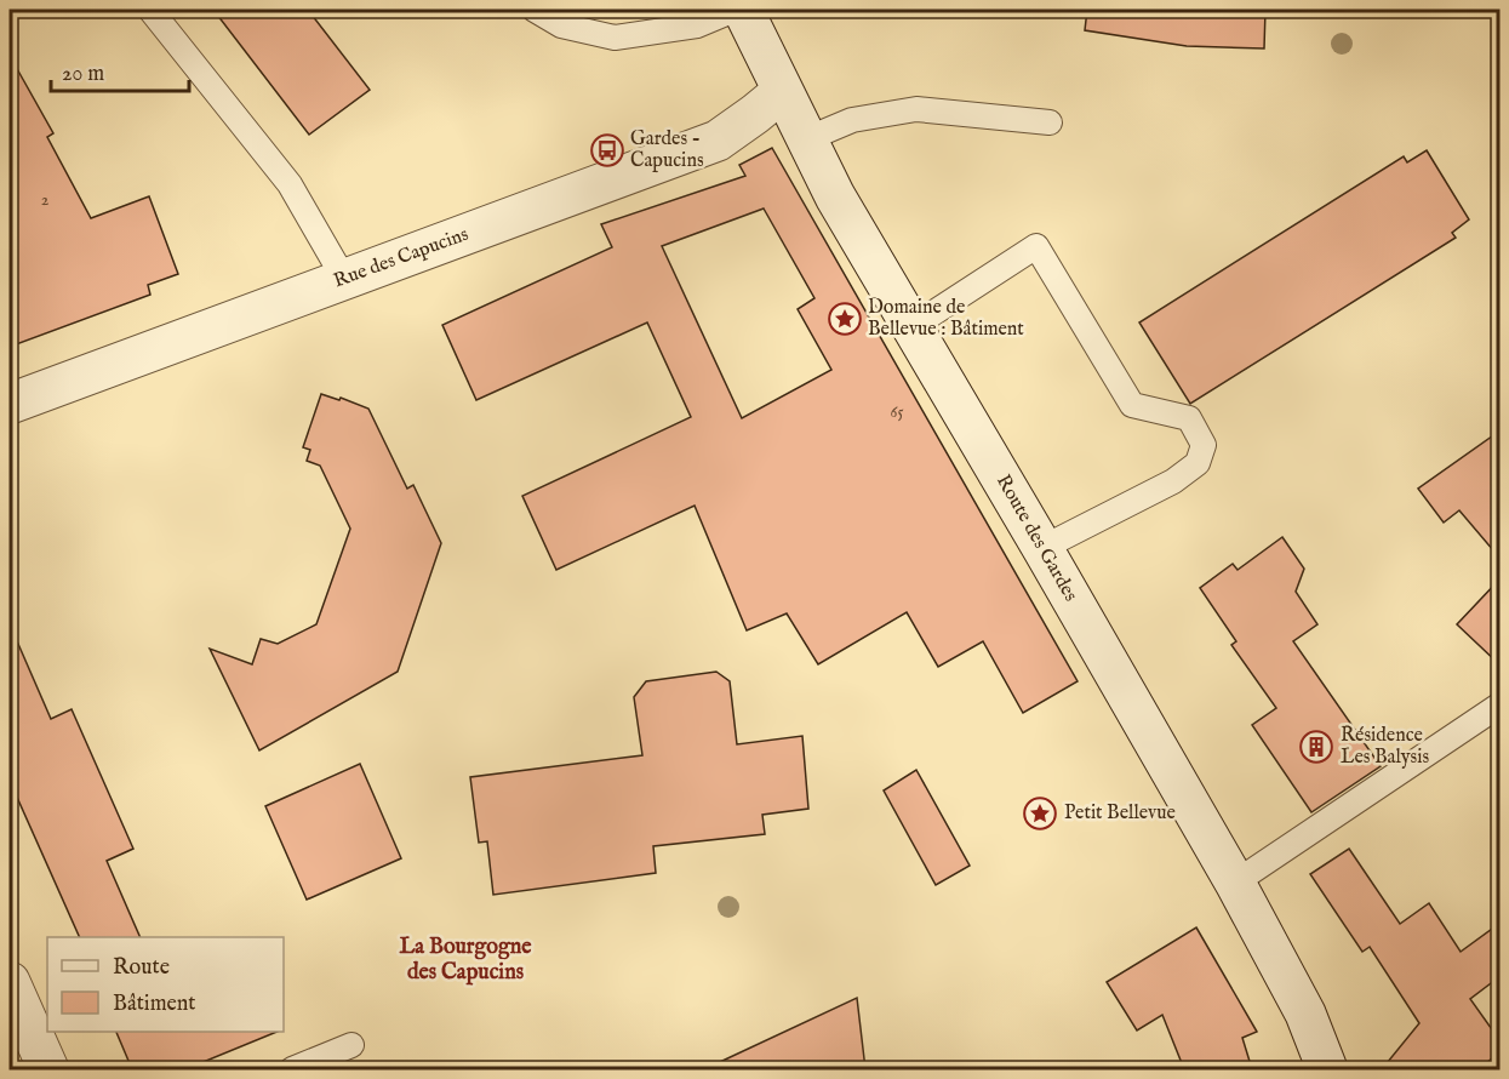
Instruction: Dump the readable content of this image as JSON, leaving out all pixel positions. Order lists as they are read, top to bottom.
{
  "streets": {
    "main road": ["Rue des Capucins", "Route des Gardes"]
  },
  "crossings": [
    ["Rue des Capucins", "Route des Gardes"]
  ],
  "districts": ["La Bourgogne des Capucins"],
  "places": {
    "bus stop": ["Gardes - Capucins"],
    "place": ["Domaine de Bellevue : Bâtiment", "Petit Bellevue"],
    "building": ["Résidence Les Balysis"]
  },
  "house_numbers": ["2", "65"],
  "legend": ["Route", "Bâtiment"],
  "scale_bar": "20 m"
}
